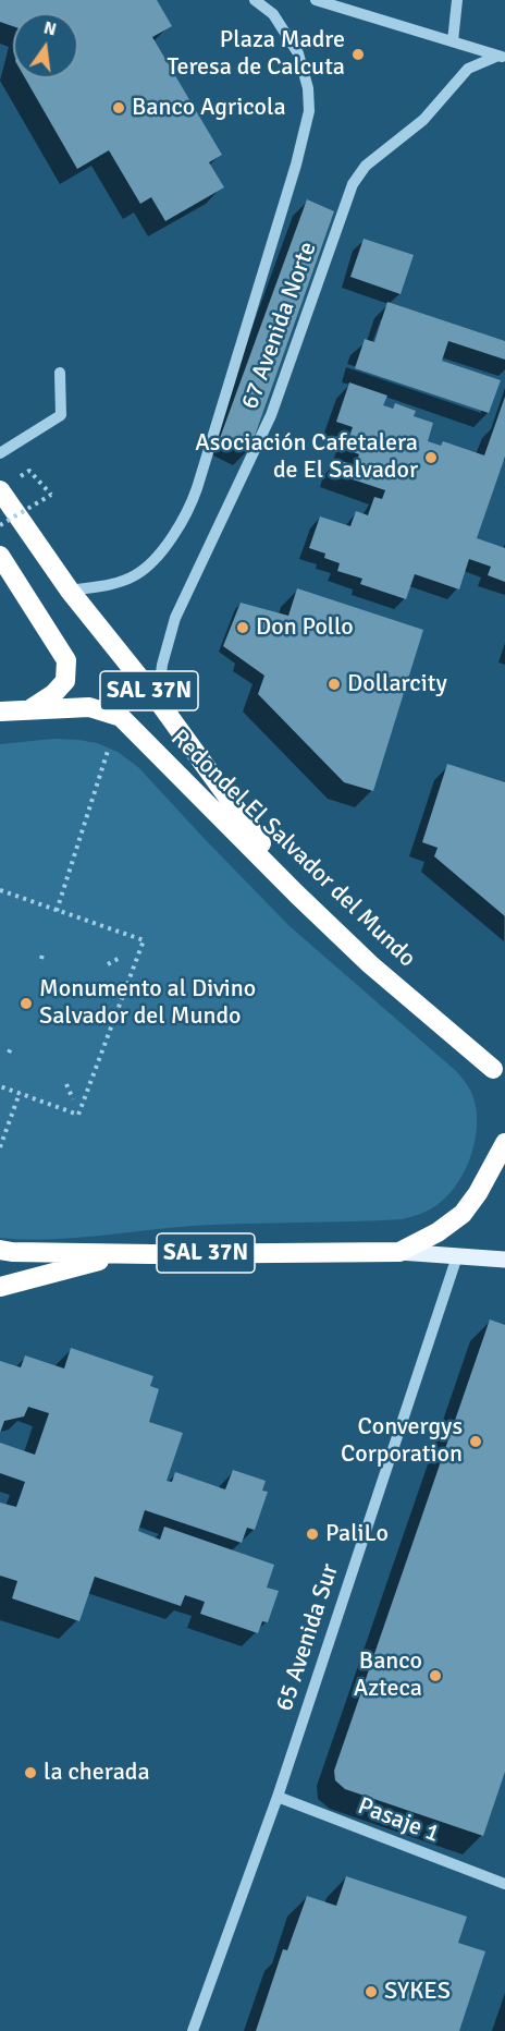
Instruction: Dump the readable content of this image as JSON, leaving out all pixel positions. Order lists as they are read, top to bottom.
{
  "streets": {
    "highway": ["SAL 37N", "Redondel El Salvador del Mundo"],
    "street": ["67 Avenida Norte", "65 Avenida Sur", "Pasaje 1"]
  },
  "crossings": [
    ["67 Avenida Norte", "SAL 37N"],
    ["SAL 37N", "Redondel El Salvador del Mundo"],
    ["65 Avenida Sur", "Pasaje 1"]
  ],
  "places": [
    "Plaza Madre Teresa de Calcuta",
    "Banco Agricola",
    "Asociación Cafetalera de El Salvador",
    "Don Pollo",
    "Dollarcity",
    "Monumento al Divino Salvador del Mundo",
    "Convergys Corporation",
    "PaliLo",
    "Banco Azteca",
    "la cherada",
    "SYKES"
  ],
  "north": "top"
}
